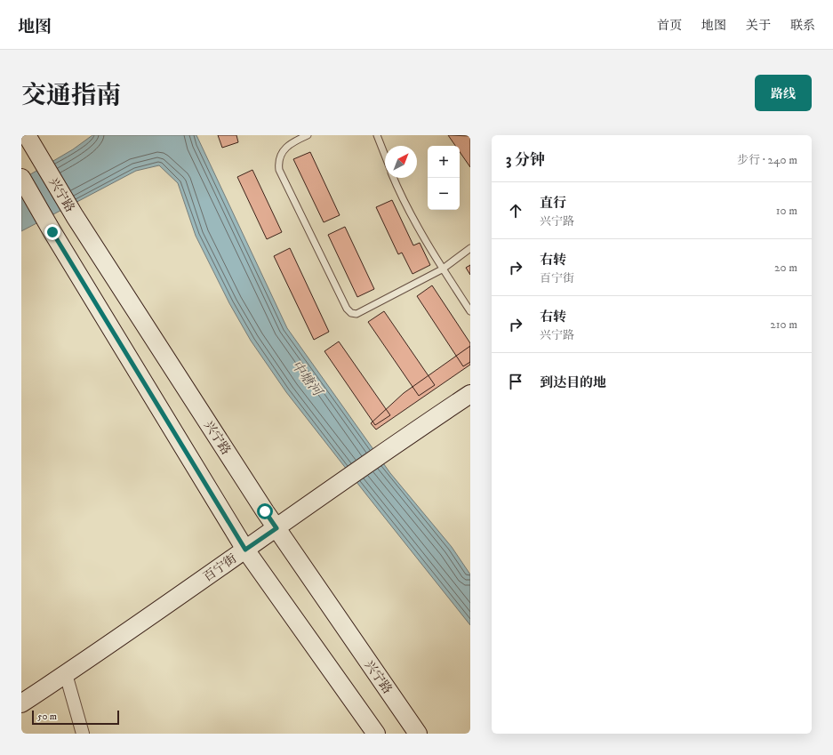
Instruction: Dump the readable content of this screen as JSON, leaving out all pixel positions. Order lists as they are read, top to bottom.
{
  "streets": {
    "main road": ["兴宁路", "百宁街"]
  },
  "crossings": [
    ["兴宁路", "百宁街"]
  ],
  "water": ["中塘河"],
  "scale_bar": "50 m",
  "north": "top right",
  "page": {
    "header": "地图",
    "nav": [
      "首页",
      "地图",
      "关于",
      "联系"
    ],
    "title": "交通指南",
    "buttons": "路线",
    "heading": ["3 分钟", "步行 · 240 m"],
    "map_buttons": ["+", "−"],
    "list": [
      ["直行", "兴宁路", "10 m"],
      ["右转", "百宁街", "20 m"],
      ["右转", "兴宁路", "210 m"],
      "到达目的地"
    ],
    "scale": "50 m"
  }
}
